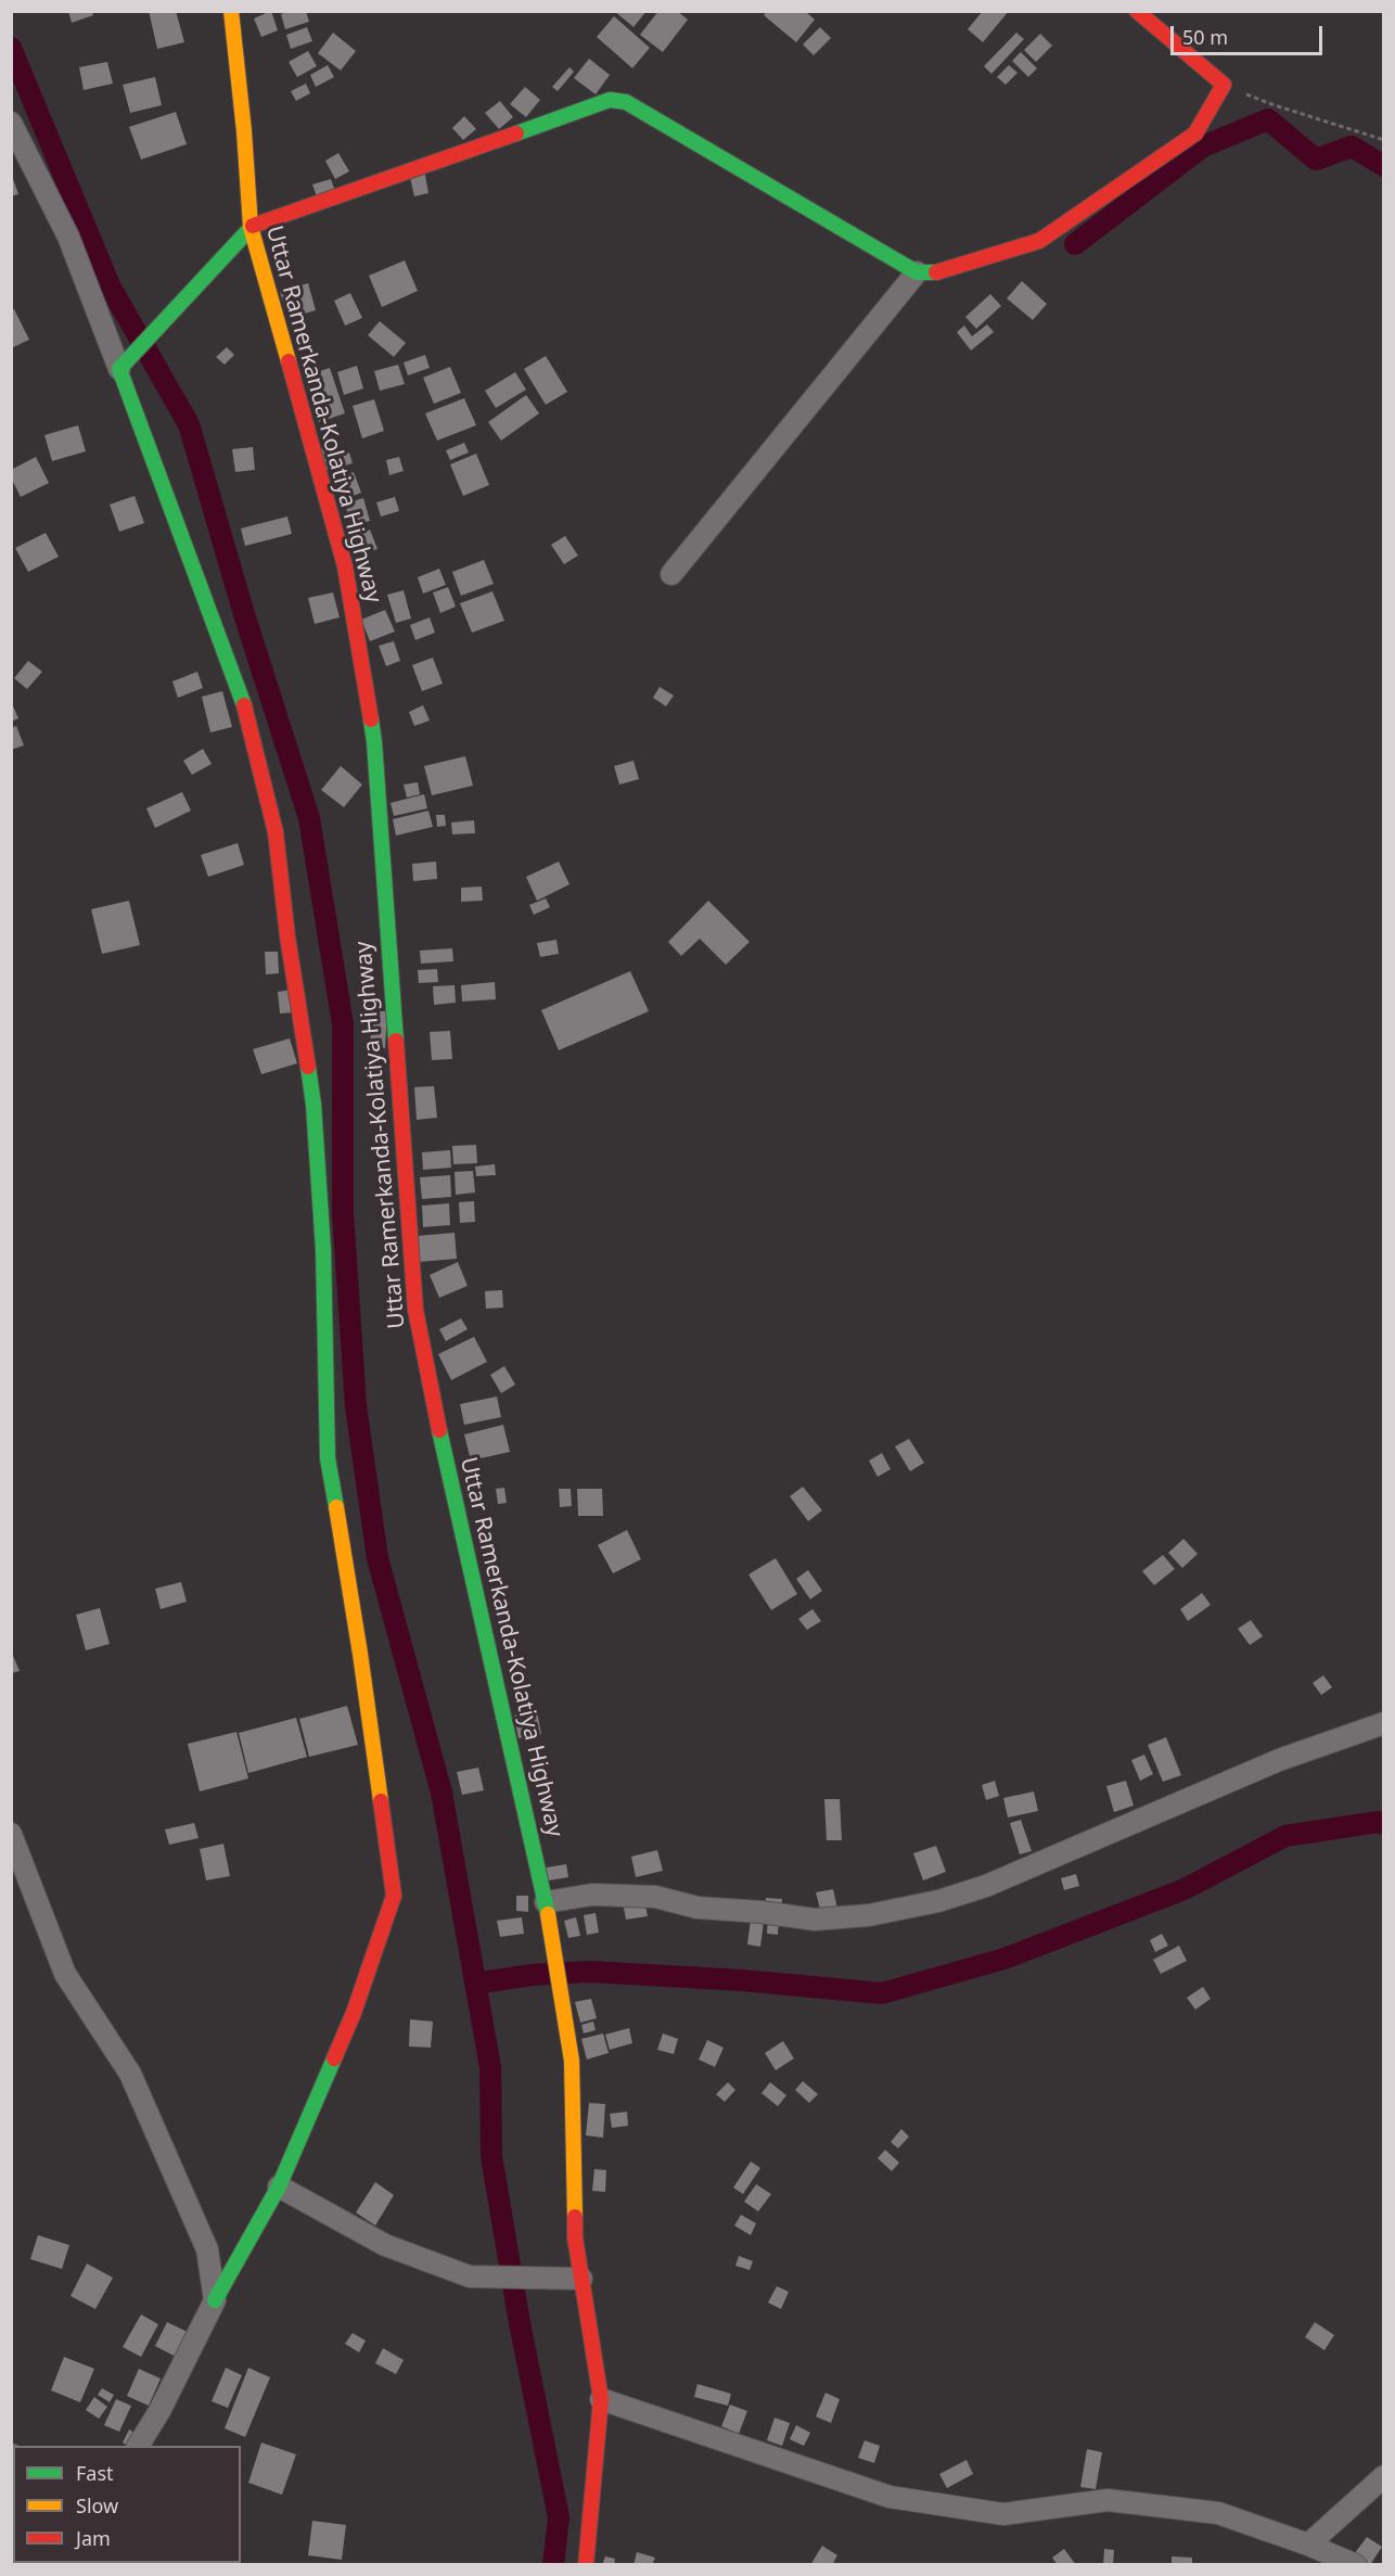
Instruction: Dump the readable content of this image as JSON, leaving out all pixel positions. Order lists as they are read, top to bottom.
{
  "streets": {
    "street": ["Uttar Ramerkanda-Kolatiya Highway"]
  },
  "legend": ["Fast", "Slow", "Jam"],
  "scale_bar": "50 m"
}
